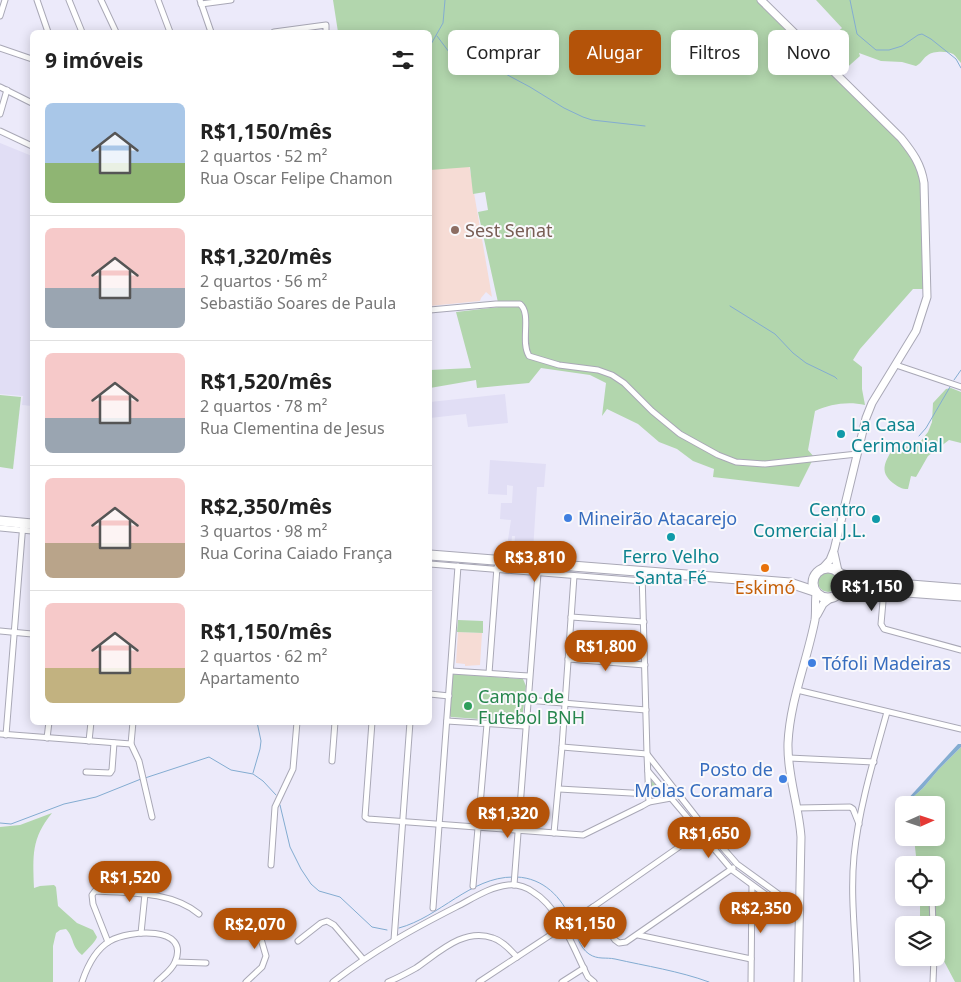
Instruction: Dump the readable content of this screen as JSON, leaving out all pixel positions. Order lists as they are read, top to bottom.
{
  "places": [
    "Sest Senat",
    "La Casa Cerimonial",
    "Mineirão Atacarejo",
    "Centro Comercial J.L.",
    "Ferro Velho Santa Fé",
    "Eskimó",
    "Tófoli Madeiras",
    "Campo de Futebol BNH",
    "Posto de Molas Coramara"
  ],
  "north": "right",
  "page": {
    "chip": [
      "Comprar",
      "Alugar",
      "Filtros",
      "Novo"
    ],
    "heading": "9 imóveis",
    "list": [
      {
        "name": "R$1,150/mês",
        "note": "2 quartos · 52 m² · Rua Oscar Felipe Chamon"
      },
      {
        "name": "R$1,320/mês",
        "note": "2 quartos · 56 m² · Sebastião Soares de Paula"
      },
      {
        "name": "R$1,520/mês",
        "note": "2 quartos · 78 m² · Rua Clementina de Jesus"
      },
      {
        "name": "R$2,350/mês",
        "note": "3 quartos · 98 m² · Rua Corina Caiado França"
      },
      {
        "name": "R$1,150/mês",
        "note": "2 quartos · 62 m² · Apartamento"
      }
    ],
    "price": [
      "R$3,810",
      "R$1,150",
      "R$1,800",
      "R$1,320",
      "R$1,650",
      "R$1,520",
      "R$2,350",
      "R$1,150",
      "R$2,070"
    ]
  }
}
